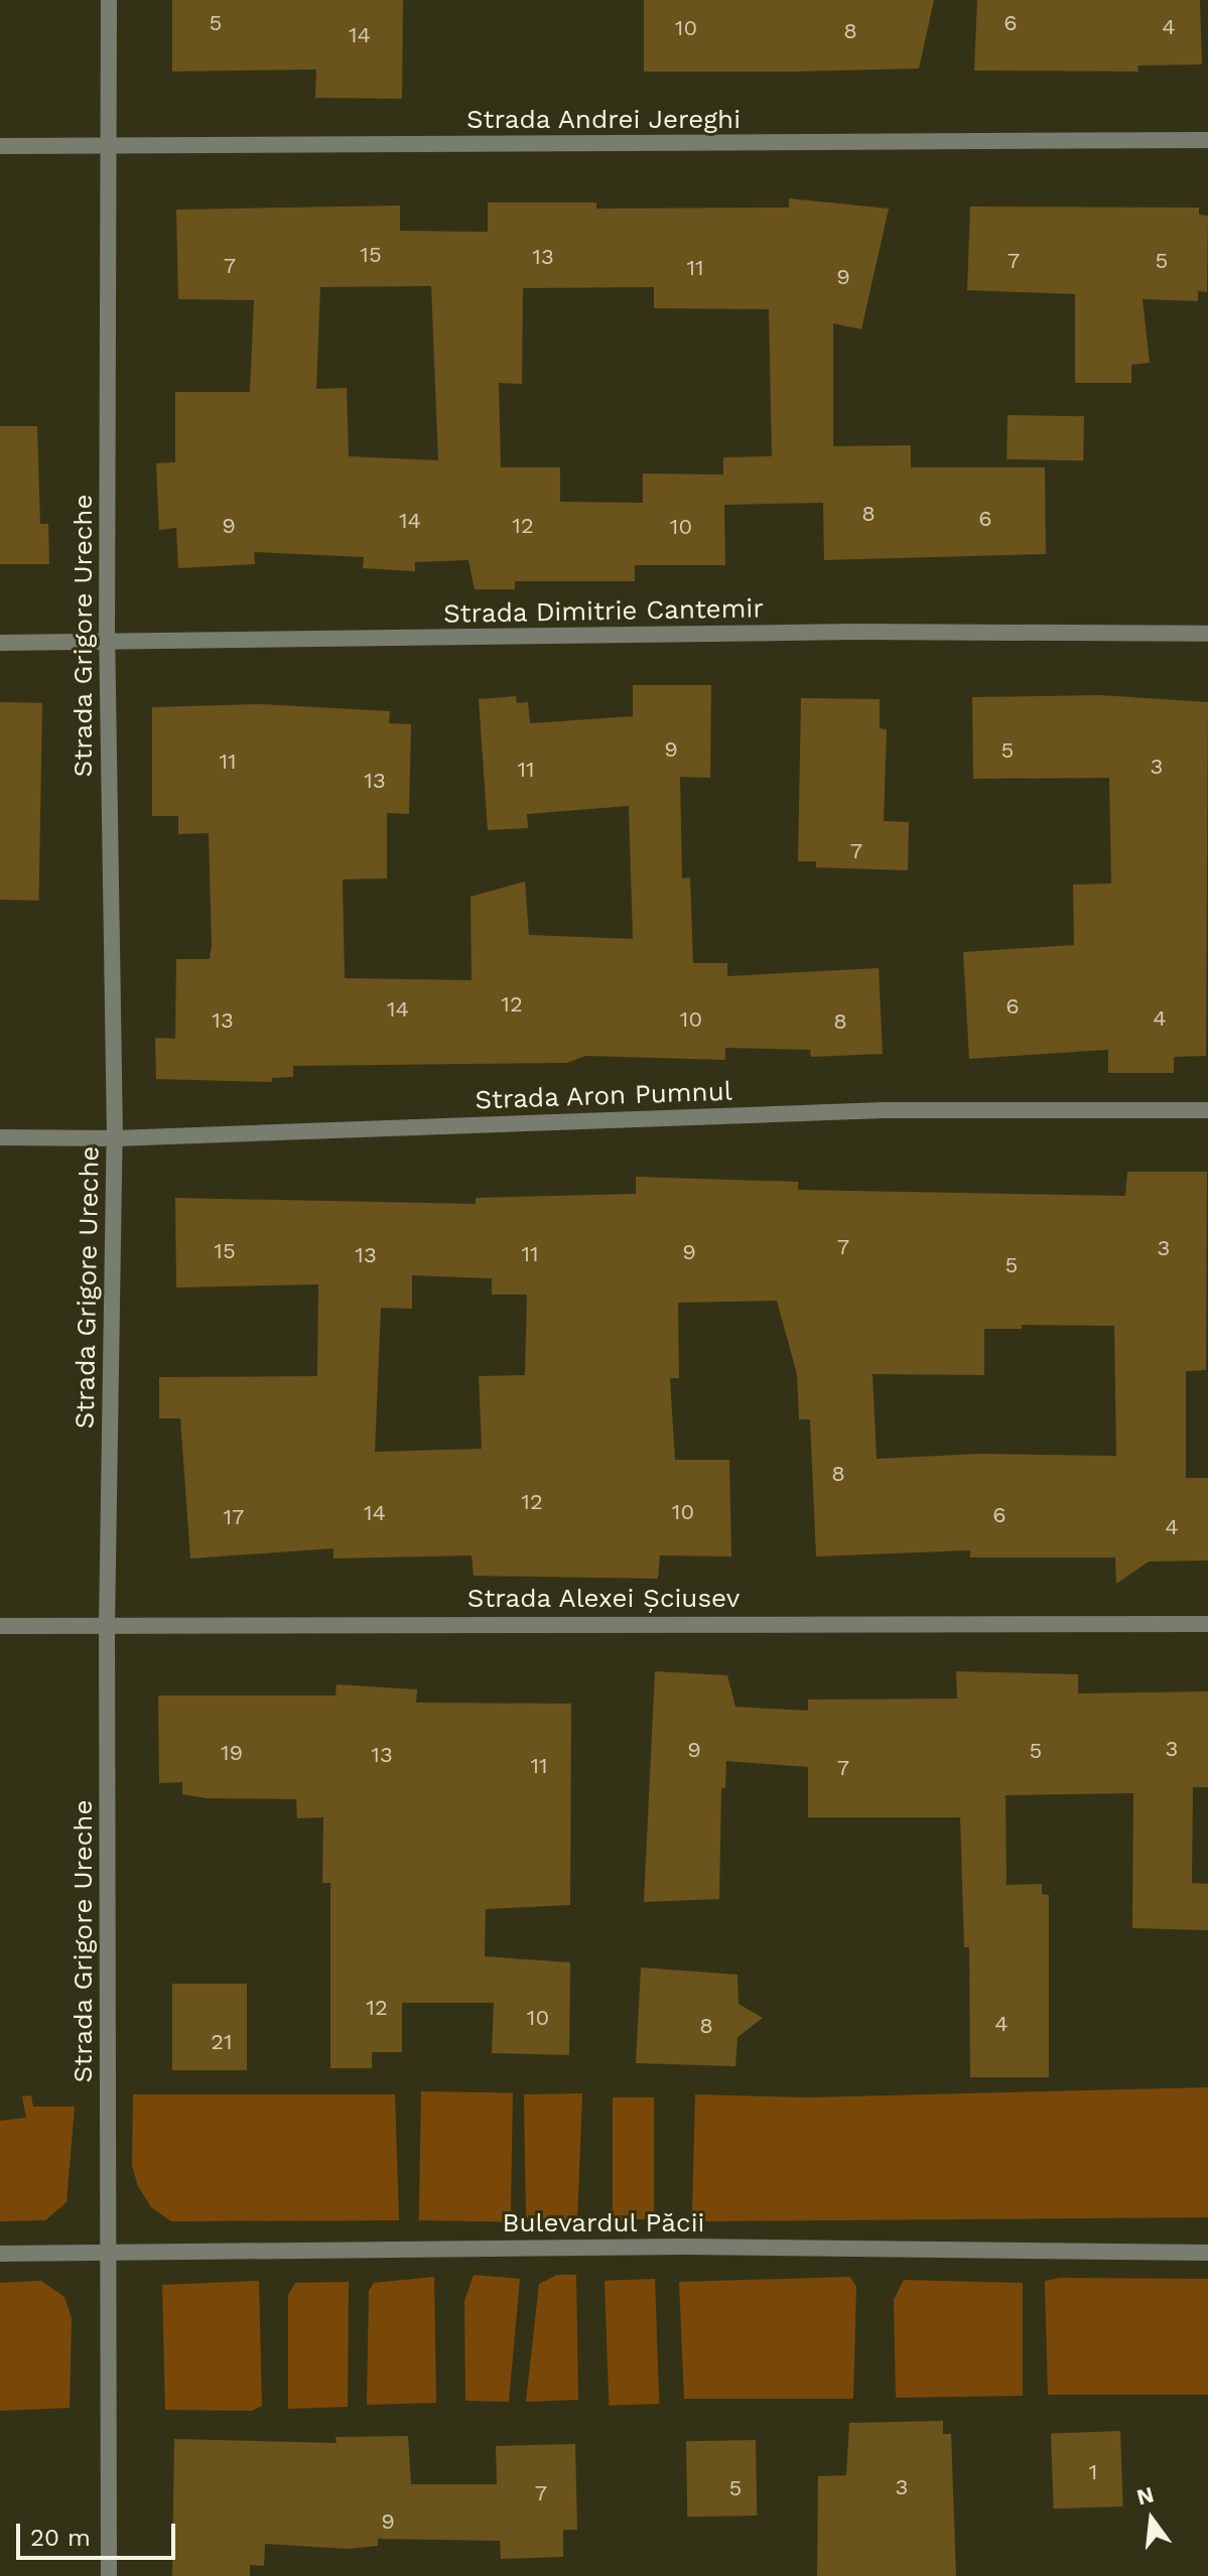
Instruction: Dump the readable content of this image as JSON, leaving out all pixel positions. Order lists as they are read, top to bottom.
{
  "streets": {
    "street": [
      "Strada Andrei Jereghi",
      "Strada Dimitrie Cantemir",
      "Strada Grigore Ureche",
      "Strada Aron Pumnul",
      "Strada Alexei Șciusev",
      "Bulevardul Păcii"
    ]
  },
  "crossings": [
    ["Strada Andrei Jereghi", "Strada Grigore Ureche"],
    ["Strada Dimitrie Cantemir", "Strada Grigore Ureche"],
    ["Strada Grigore Ureche", "Strada Aron Pumnul"],
    ["Strada Grigore Ureche", "Strada Alexei Șciusev"],
    ["Strada Grigore Ureche", "Bulevardul Păcii"]
  ],
  "house_numbers": [
    "5",
    "6",
    "4",
    "10",
    "8",
    "14",
    "15",
    "13",
    "7",
    "5",
    "7",
    "11",
    "9",
    "8",
    "6",
    "14",
    "9",
    "12",
    "10",
    "9",
    "5",
    "11",
    "3",
    "11",
    "13",
    "7",
    "12",
    "6",
    "14",
    "4",
    "10",
    "13",
    "8",
    "7",
    "3",
    "15",
    "9",
    "11",
    "13",
    "5",
    "8",
    "12",
    "10",
    "14",
    "6",
    "17",
    "4",
    "3",
    "9",
    "5",
    "19",
    "13",
    "11",
    "7",
    "12",
    "10",
    "4",
    "8",
    "21",
    "1",
    "3",
    "5",
    "7",
    "9"
  ],
  "scale_bar": "20 m",
  "north": "top"
}
